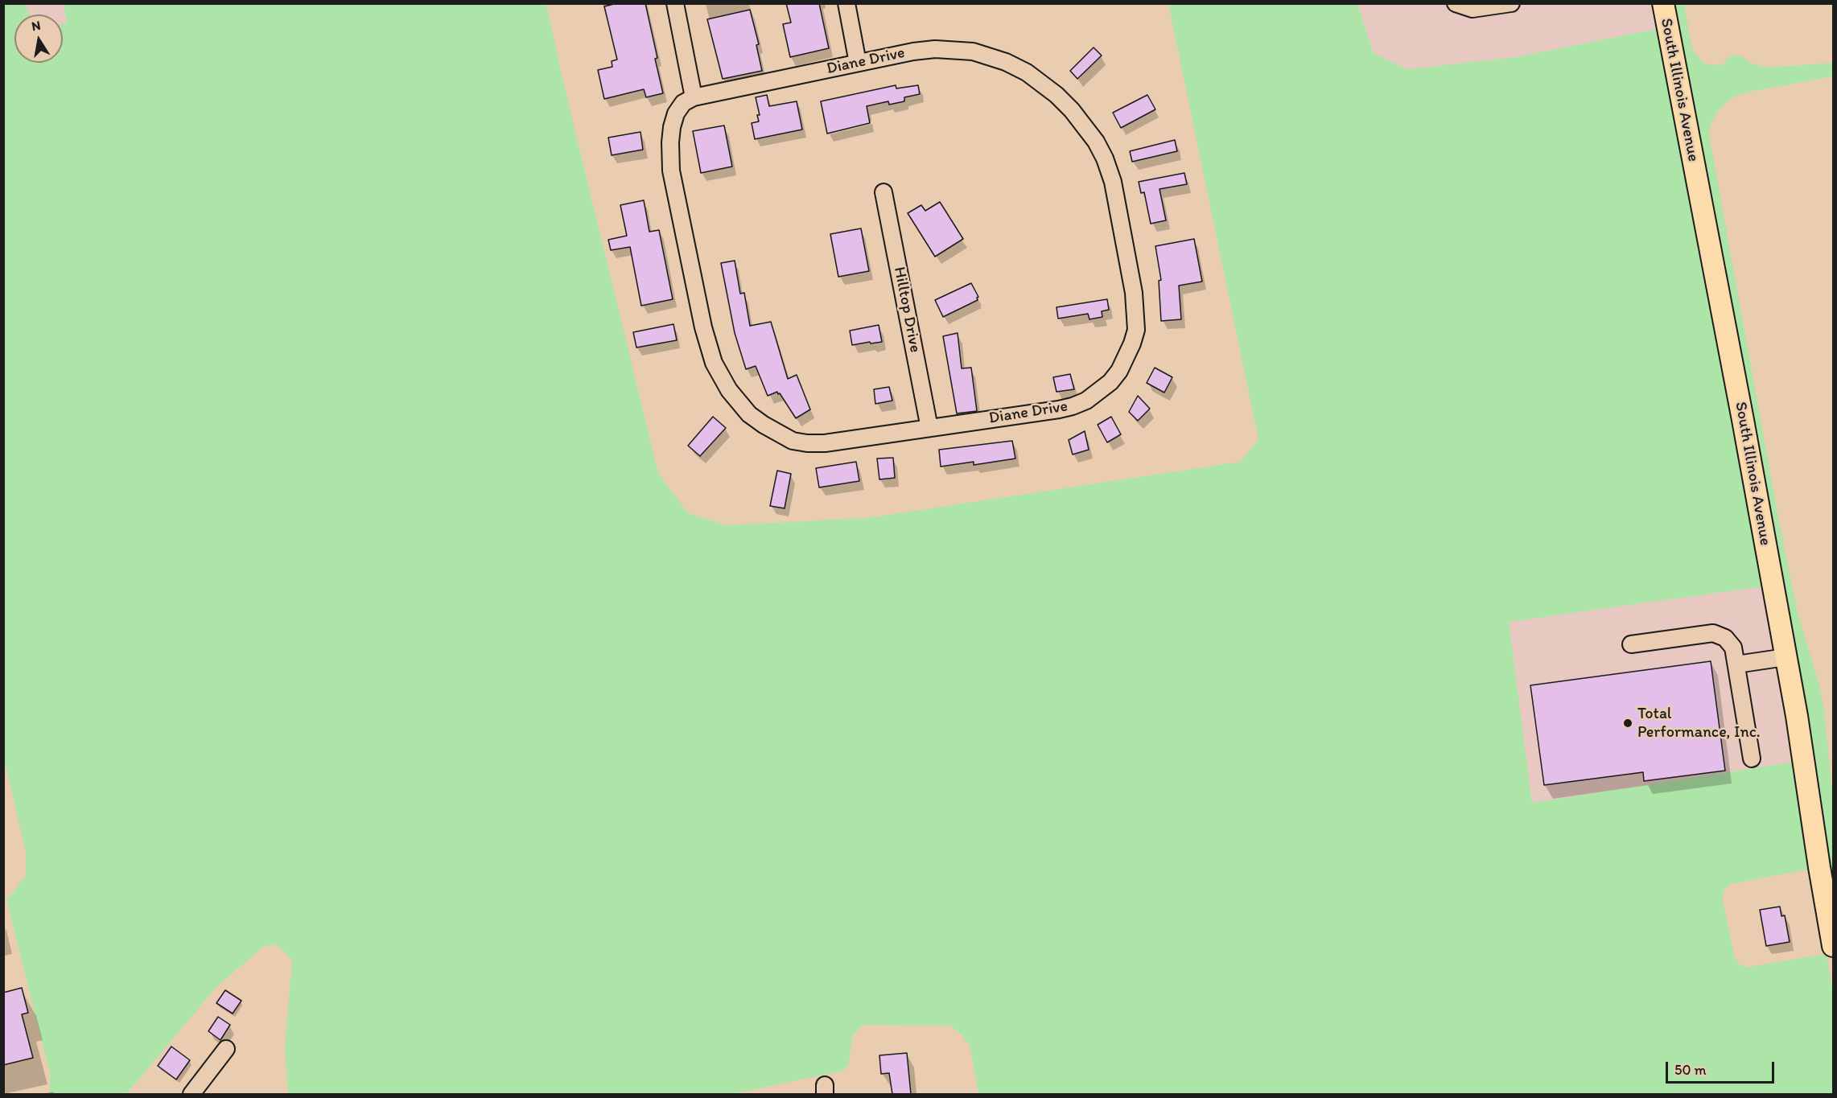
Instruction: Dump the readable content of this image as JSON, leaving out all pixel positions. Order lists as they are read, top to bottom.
{
  "streets": {
    "main road": ["South Illinois Avenue"],
    "street": ["Diane Drive", "Hilltop Drive"]
  },
  "crossings": [
    ["Diane Drive", "Hilltop Drive"]
  ],
  "places": ["Total Performance, Inc."],
  "scale_bar": "50 m",
  "north": "top"
}
